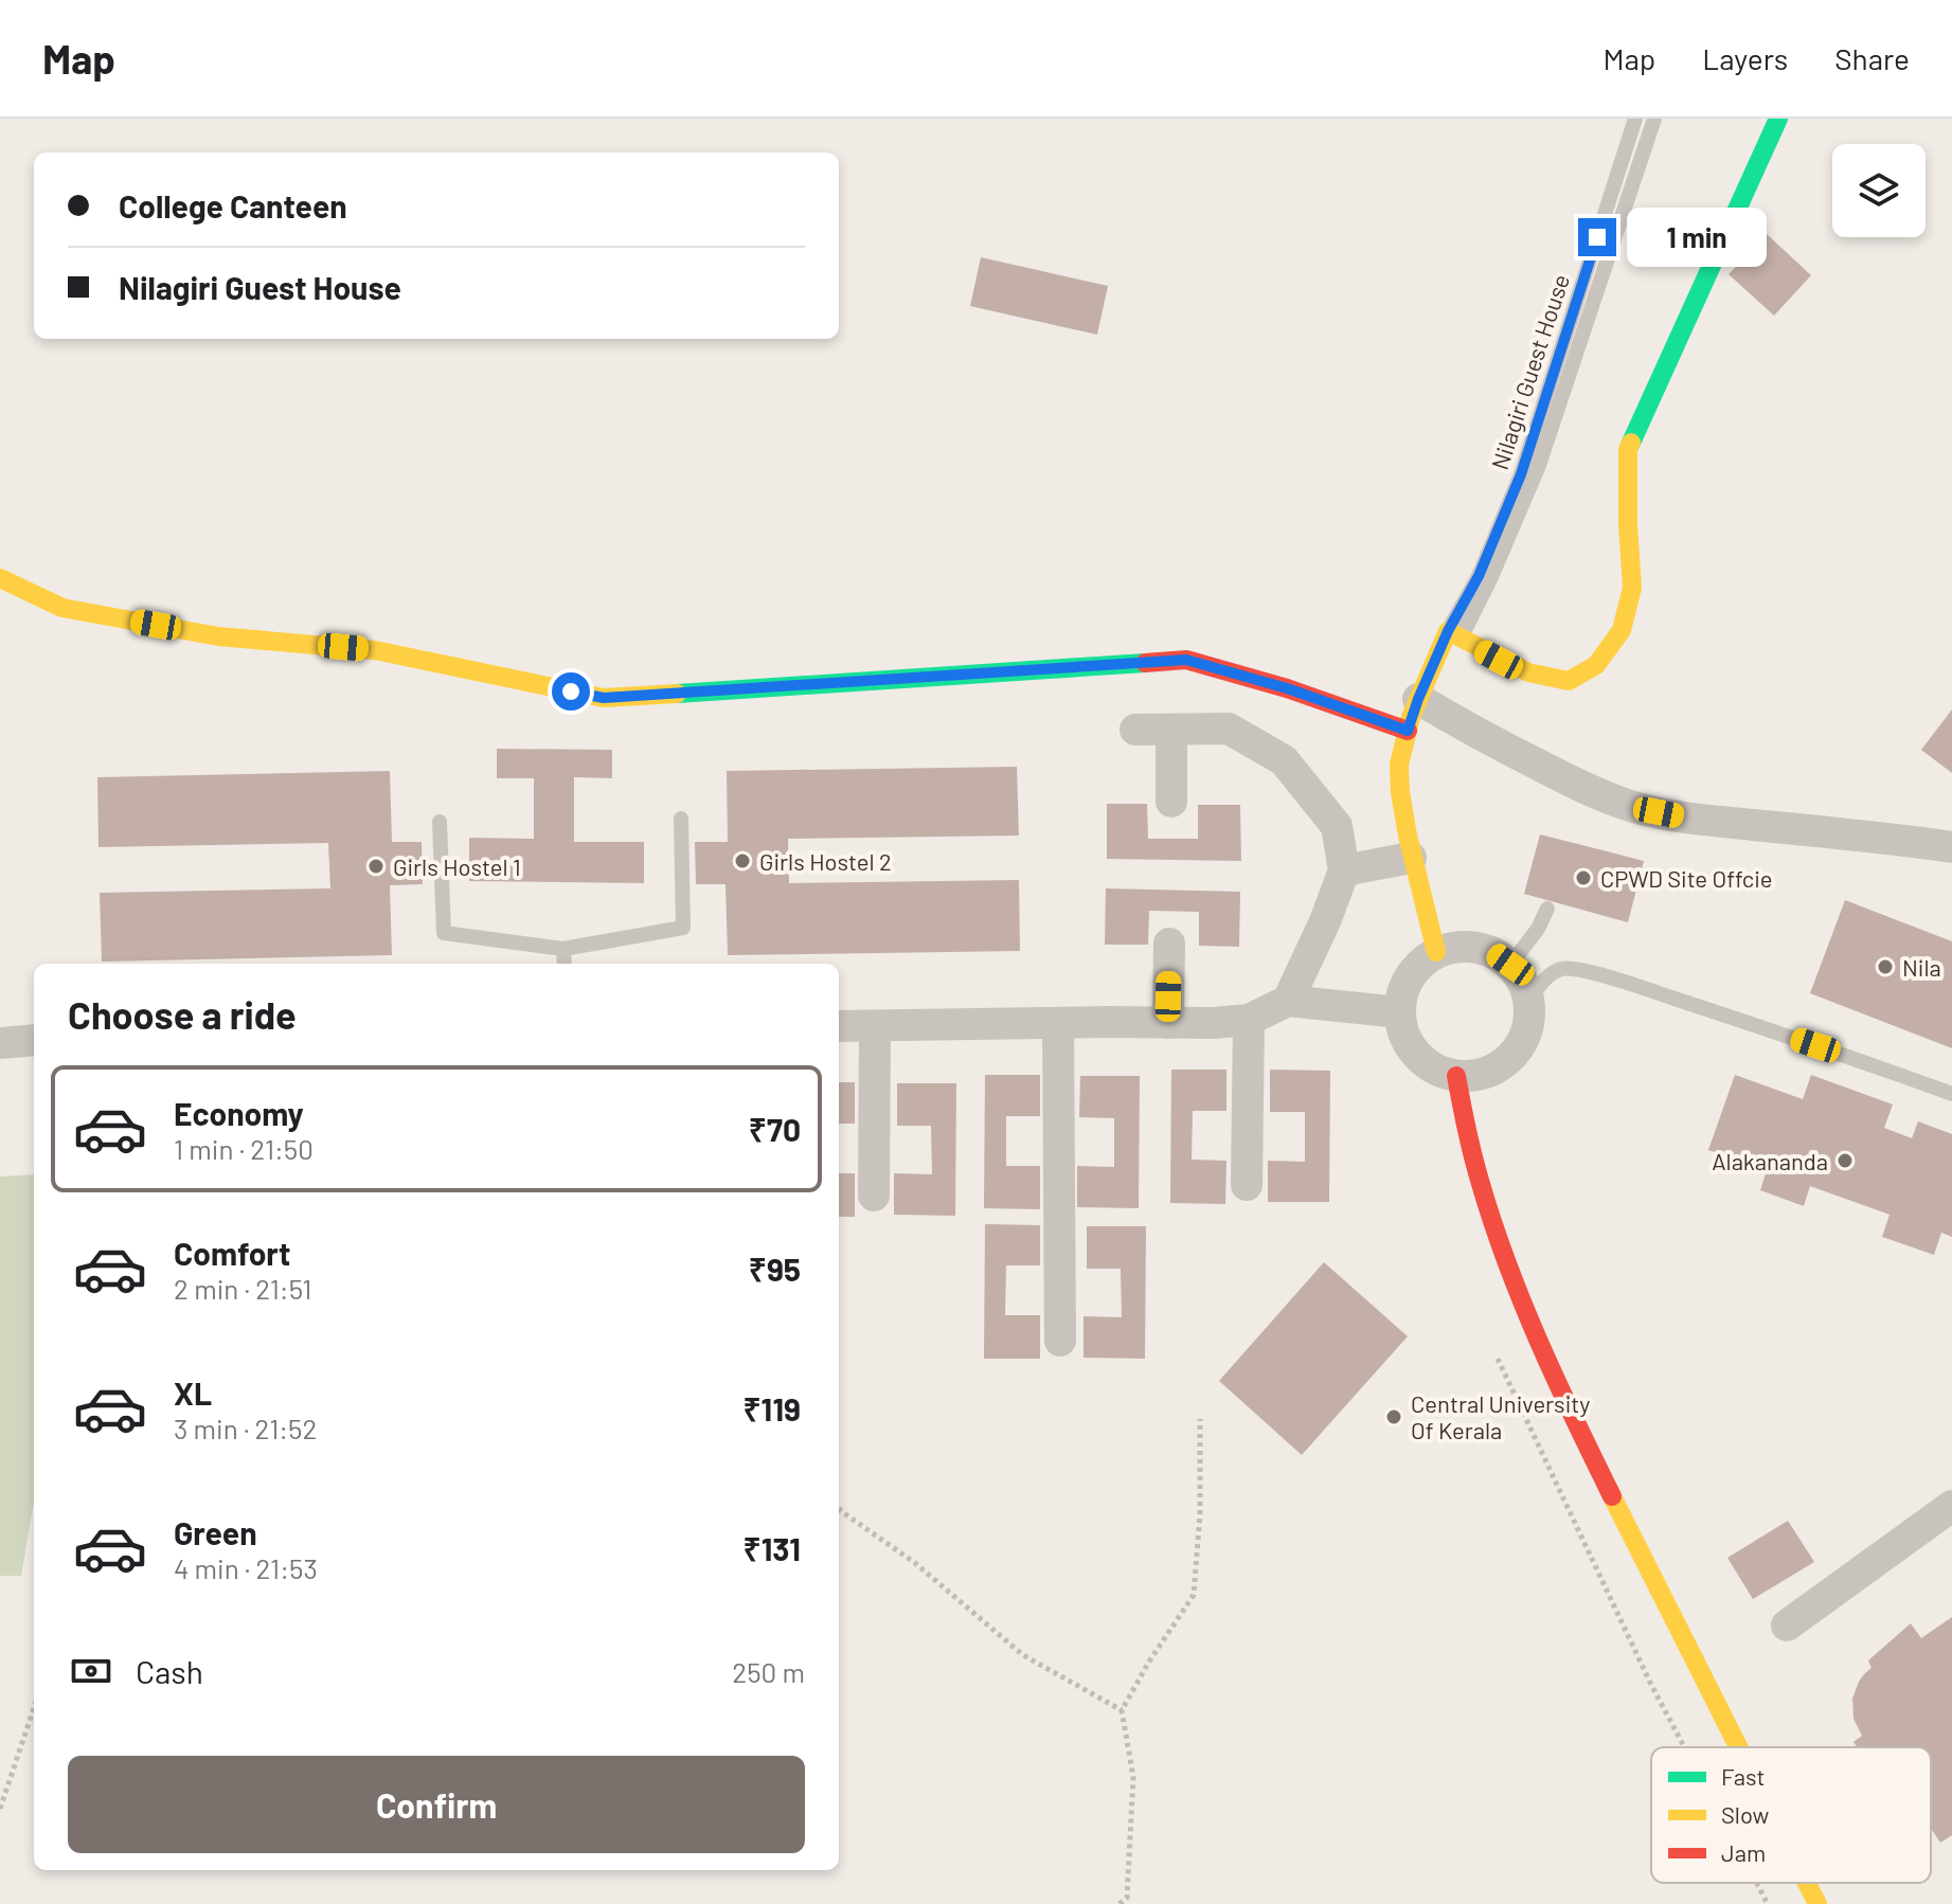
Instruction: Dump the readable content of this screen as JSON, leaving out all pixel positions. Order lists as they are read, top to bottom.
{
  "streets": {
    "lane": ["Nilagiri Guest House"]
  },
  "places": [
    "Girls Hostel 2",
    "Girls Hostel 1",
    "CPWD Site Offcie",
    "Nila",
    "Alakananda",
    "Central University Of Kerala"
  ],
  "legend": ["Fast", "Slow", "Jam"],
  "page": {
    "header": "Map",
    "nav": ["Map", "Layers", "Share"],
    "banner": ["College Canteen", "Nilagiri Guest House"],
    "bubble": "1 min",
    "heading": "Choose a ride",
    "list": [
      {
        "name": "Economy",
        "note": "1 min · 21:50",
        "value": "₹70"
      },
      {
        "name": "Comfort",
        "note": "2 min · 21:51",
        "value": "₹95"
      },
      {
        "name": "XL",
        "note": "3 min · 21:52",
        "value": "₹119"
      },
      {
        "name": "Green",
        "note": "4 min · 21:53",
        "value": "₹131"
      }
    ],
    "pay": ["Cash", "250 m"],
    "buttons": "Confirm"
  }
}
